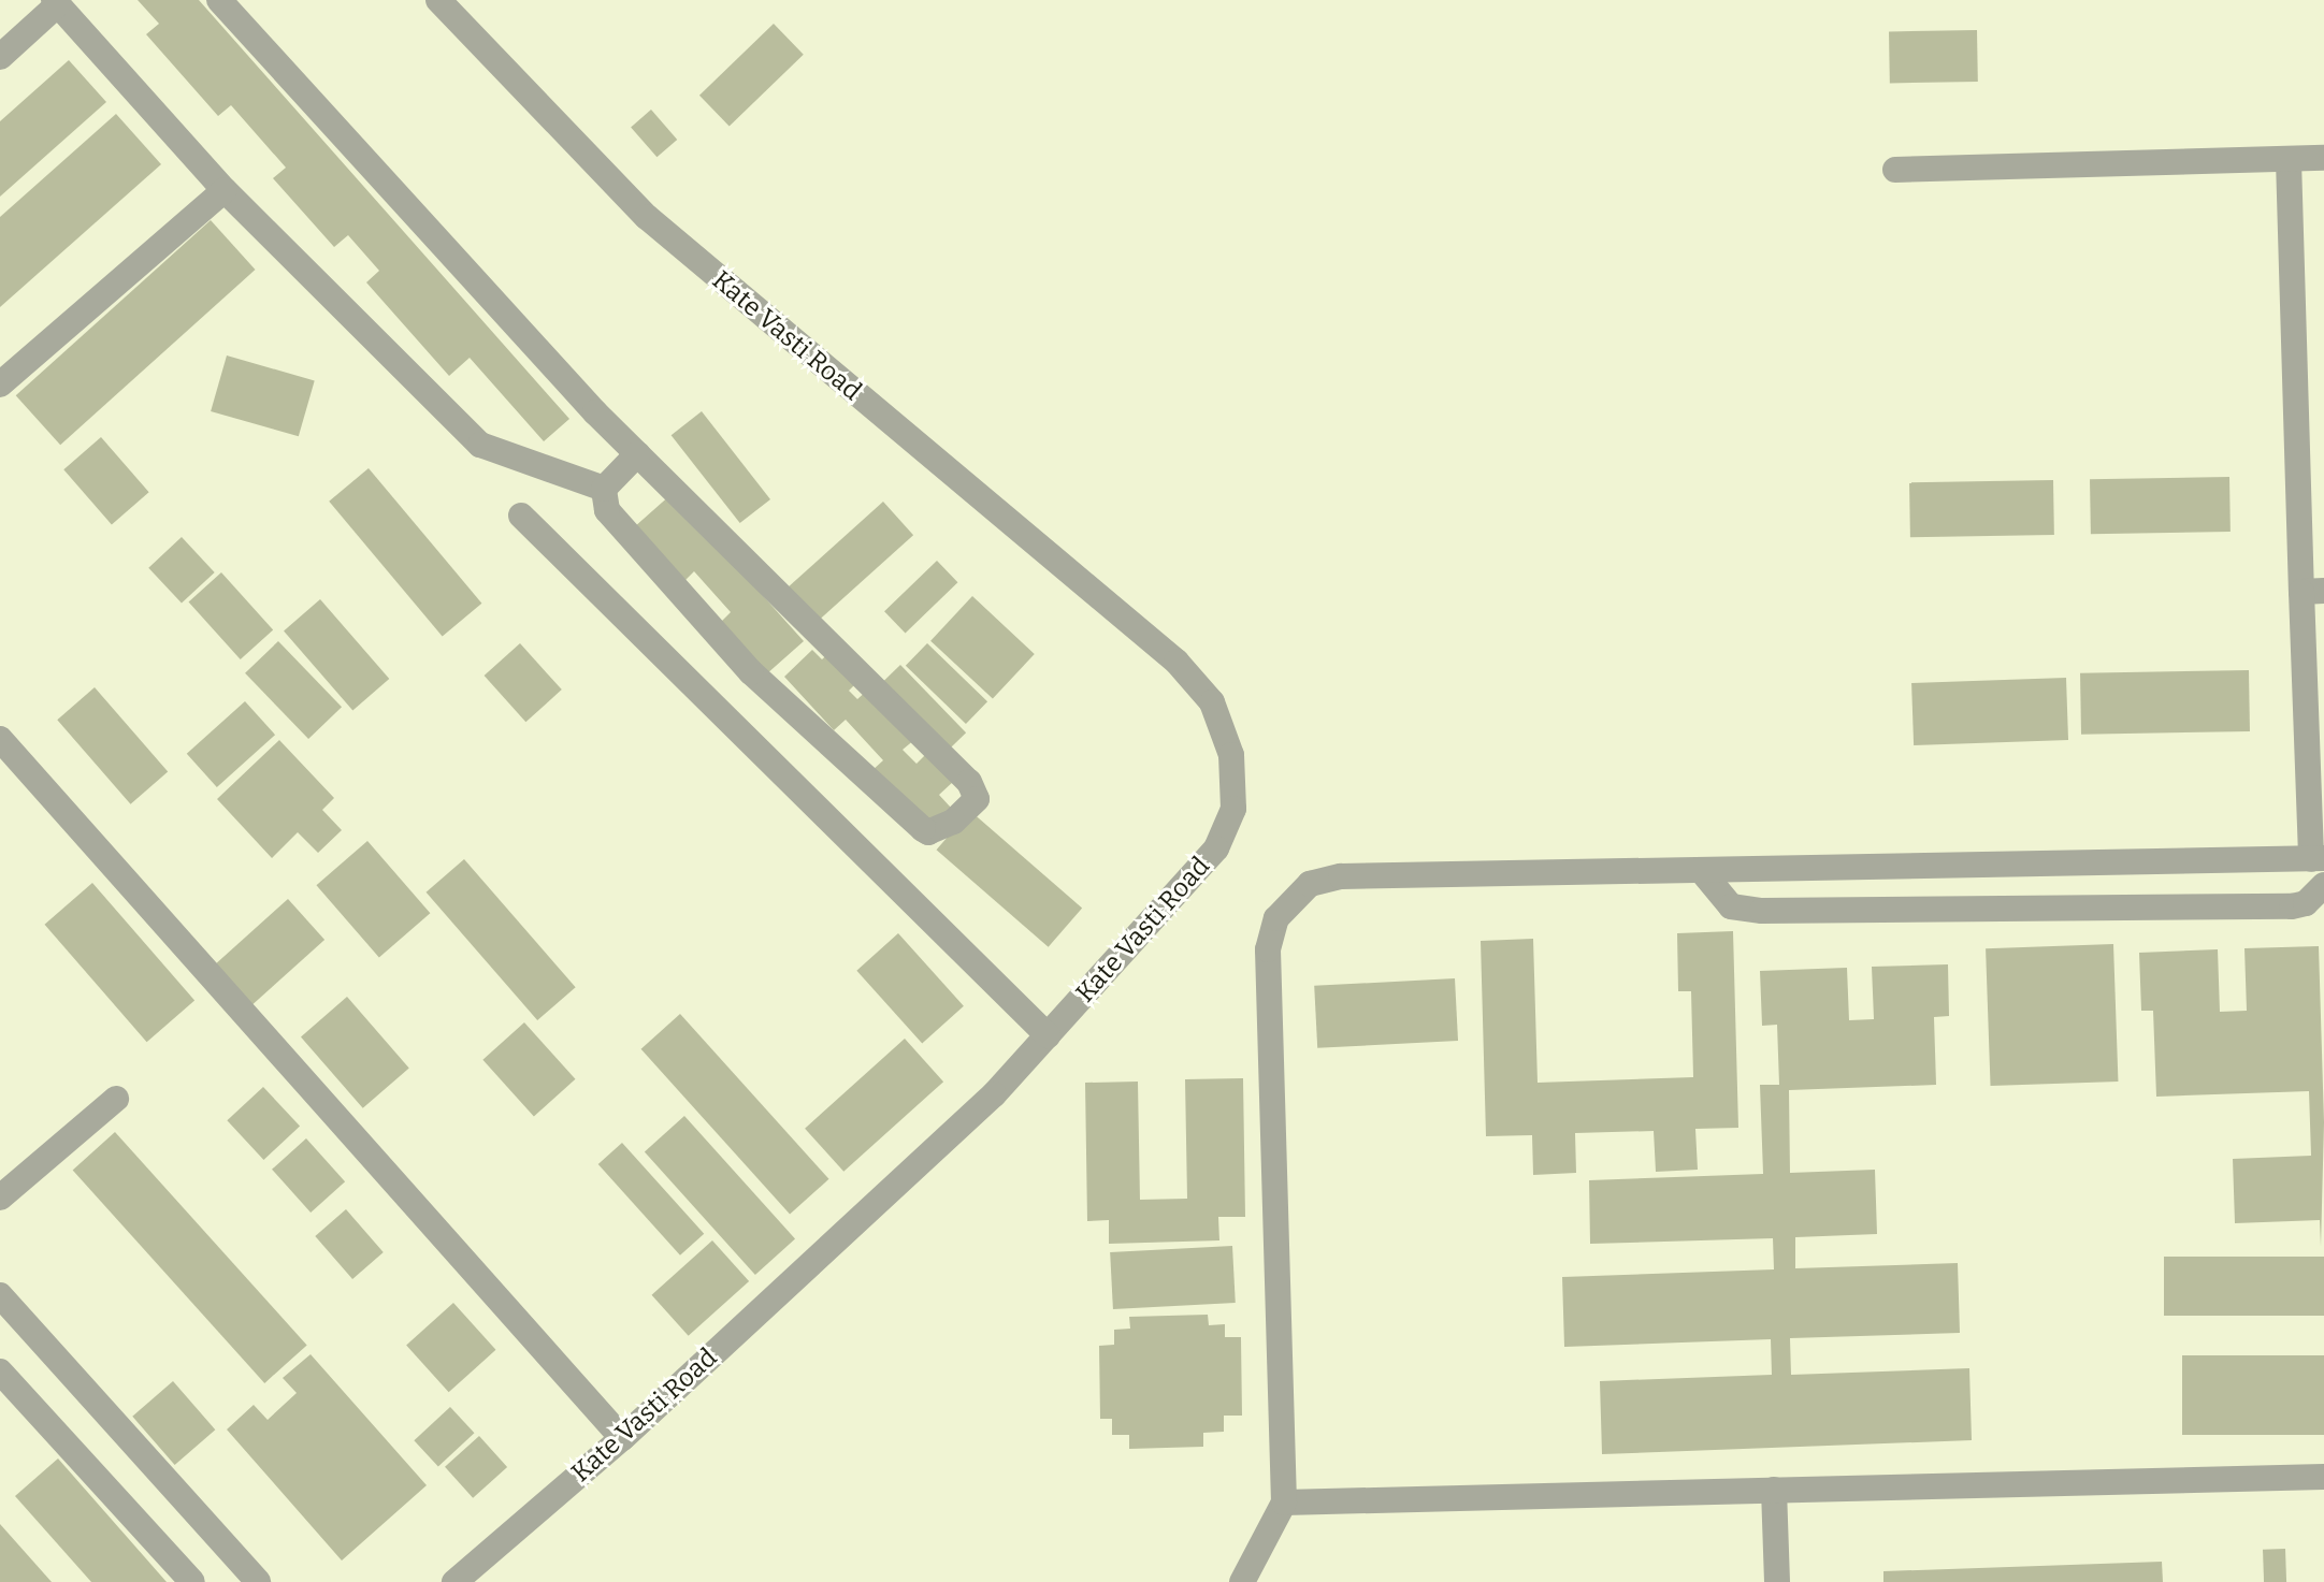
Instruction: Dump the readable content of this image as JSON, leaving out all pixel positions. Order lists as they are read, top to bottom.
{
  "streets": {
    "street": ["Kate Vasti Road"]
  }
}
